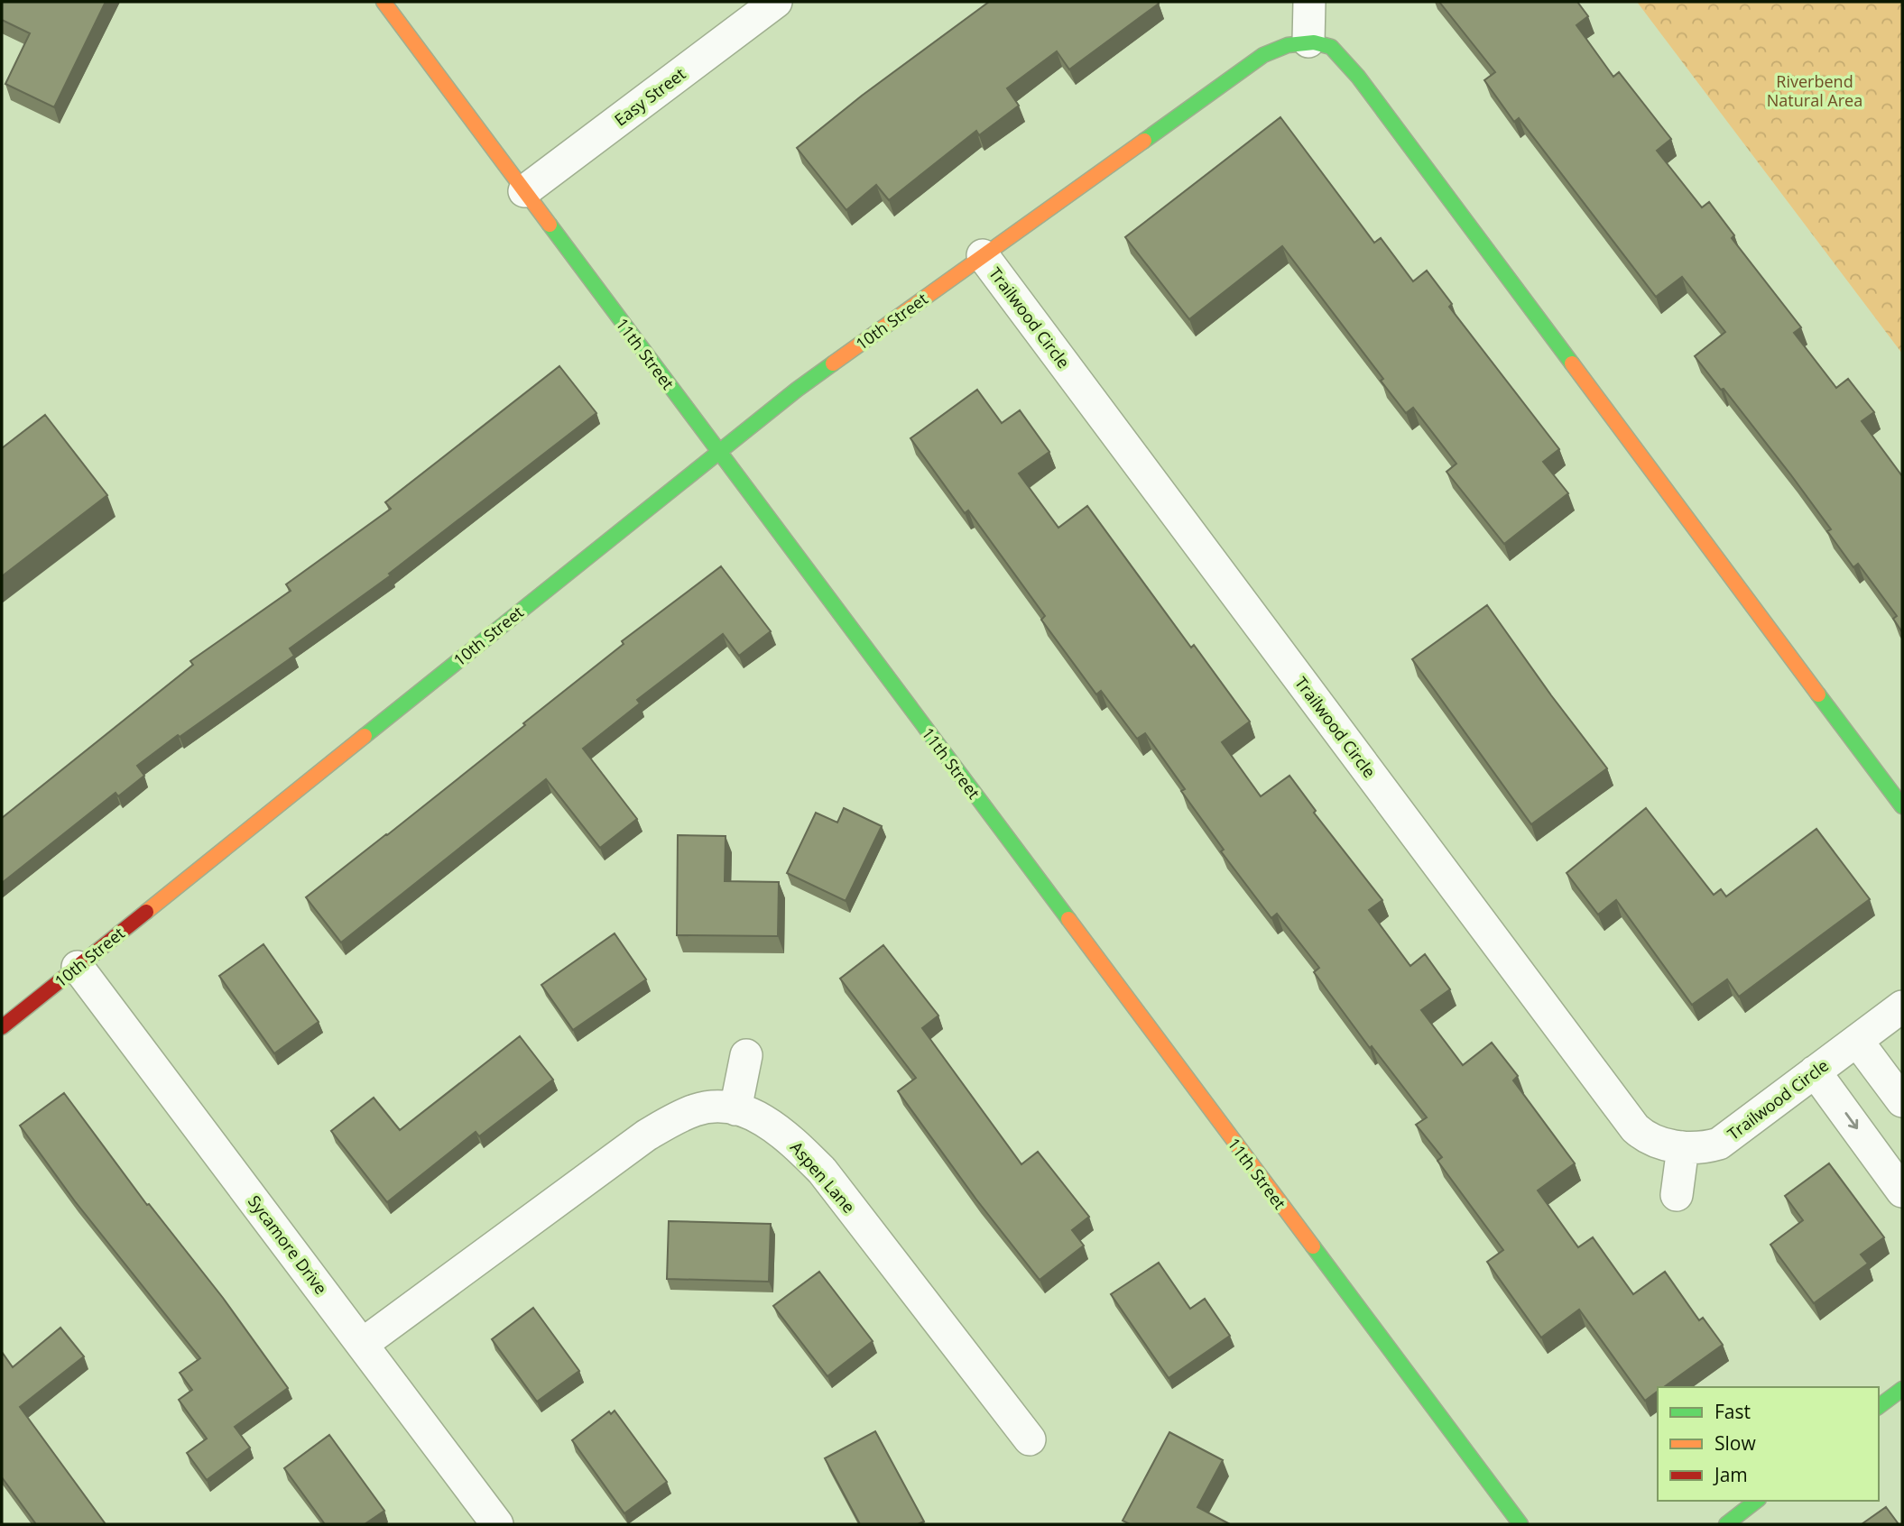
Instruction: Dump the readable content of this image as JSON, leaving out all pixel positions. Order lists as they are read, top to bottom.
{
  "streets": {
    "street": [
      "Easy Street",
      "Trailwood Circle",
      "10th Street",
      "11th Street",
      "Aspen Lane",
      "Sycamore Drive"
    ]
  },
  "crossings": [
    ["Easy Street", "11th Street"],
    ["Trailwood Circle", "10th Street"],
    ["10th Street", "11th Street"],
    ["10th Street", "Sycamore Drive"],
    ["Aspen Lane", "Sycamore Drive"]
  ],
  "parks": ["Riverbend Natural Area"],
  "legend": ["Fast", "Slow", "Jam"]
}
